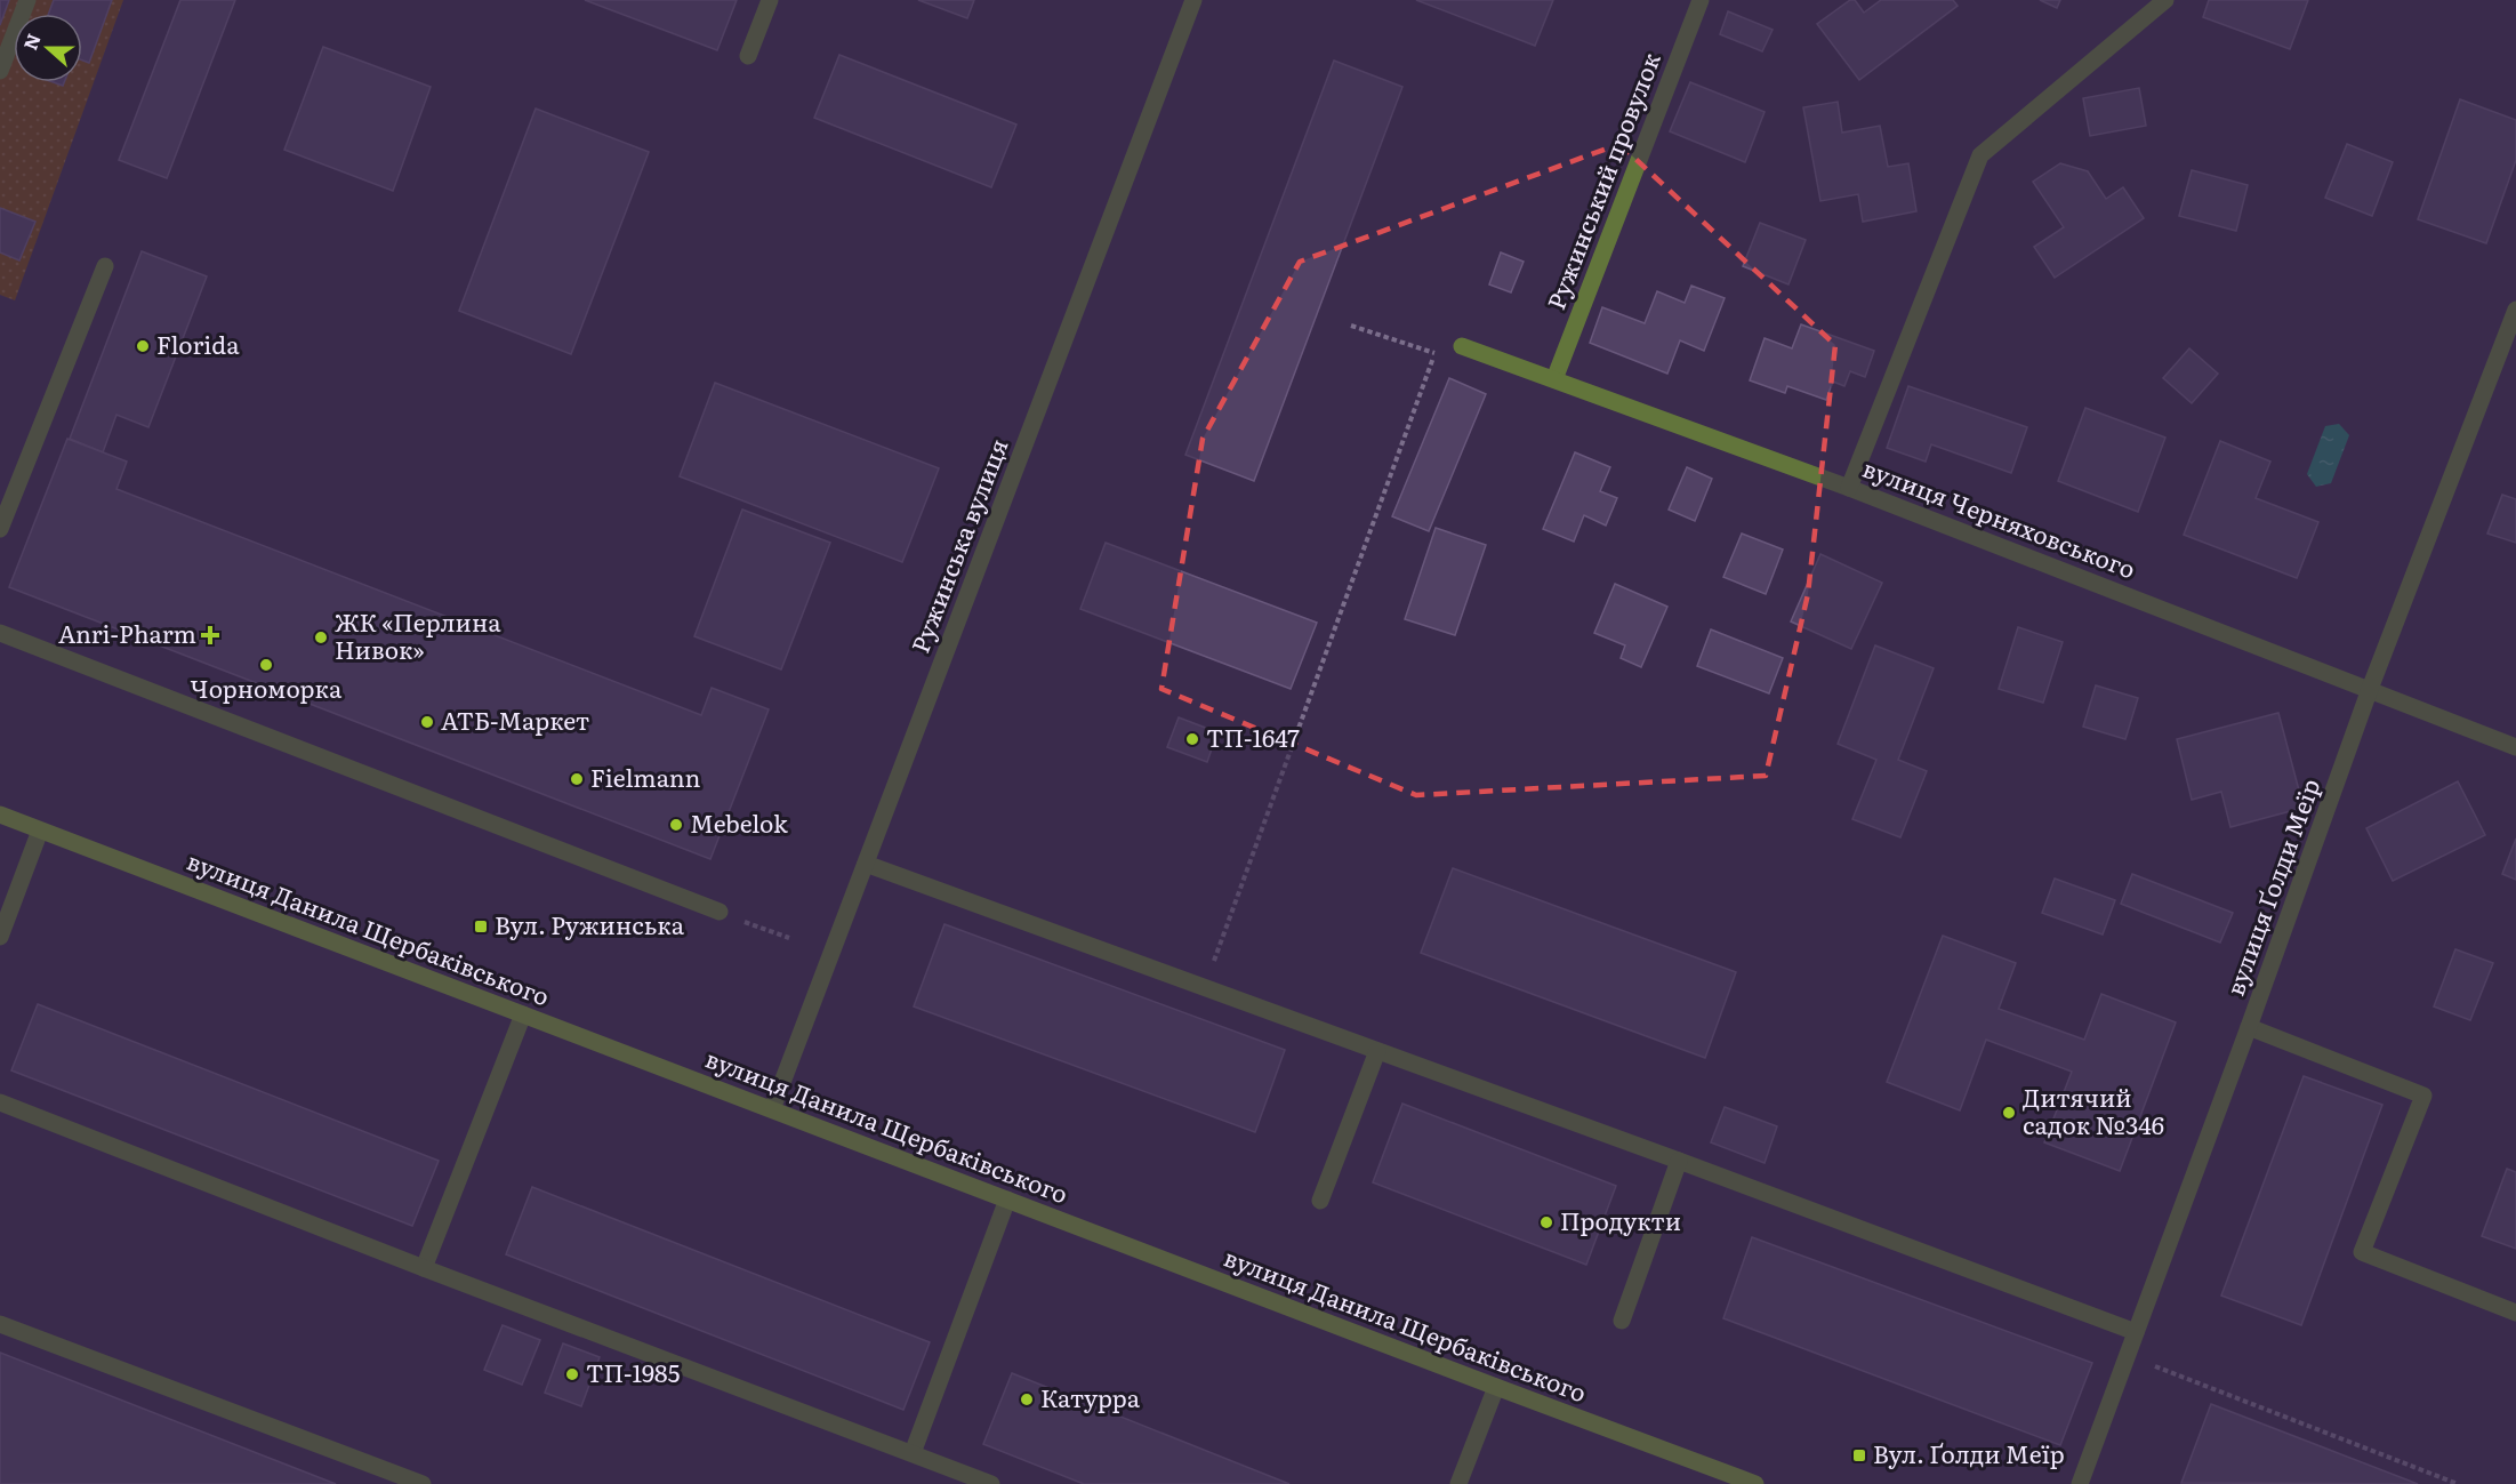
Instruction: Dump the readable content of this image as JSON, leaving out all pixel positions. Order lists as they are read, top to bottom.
{
  "streets": {
    "main road": ["вулиця Данила Щербаківського"],
    "street": [
      "Ружинський провулок",
      "вулиця Черняховського",
      "Ружинська вулиця",
      "вулиця Ґолди Меїр"
    ]
  },
  "crossings": [
    ["Ружинський провулок", "вулиця Черняховського"],
    ["вулиця Черняховського", "вулиця Ґолди Меїр"],
    ["Ружинська вулиця", "вулиця Данила Щербаківського"]
  ],
  "places": {
    "other": [
      "Florida",
      "ЖК «Перлина Нивок»",
      "Чорноморка",
      "АТБ-Маркет",
      "ТП-1647",
      "Fielmann",
      "Mebelok",
      "Дитячий садок №346",
      "Продукти",
      "ТП-1985",
      "Катурра"
    ],
    "health": ["Anri-Pharm"],
    "transit": ["Вул. Ружинська", "Вул. Ґолди Меїр"]
  },
  "north": "left"
}
